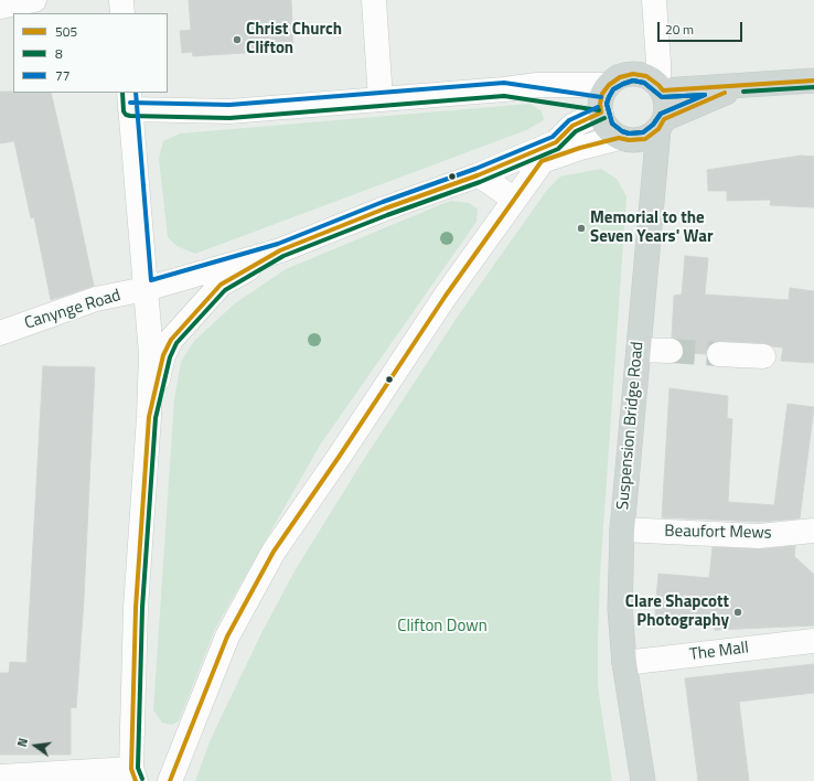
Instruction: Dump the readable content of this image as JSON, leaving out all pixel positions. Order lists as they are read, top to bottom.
{
  "streets": {
    "main road": ["Suspension Bridge Road"],
    "street": ["Canynge Road", "Beaufort Mews", "The Mall"]
  },
  "crossings": [
    ["Suspension Bridge Road", "Beaufort Mews"],
    ["Suspension Bridge Road", "The Mall"]
  ],
  "parks": ["Clifton Down"],
  "places": ["Christ Church Clifton", "Memorial to the Seven Years' War", "Clare Shapcott Photography"],
  "lines": ["transit line 505", "transit line 8", "transit line 77"],
  "legend": ["505", "8", "77"],
  "scale_bar": "20 m",
  "north": "left"
}
